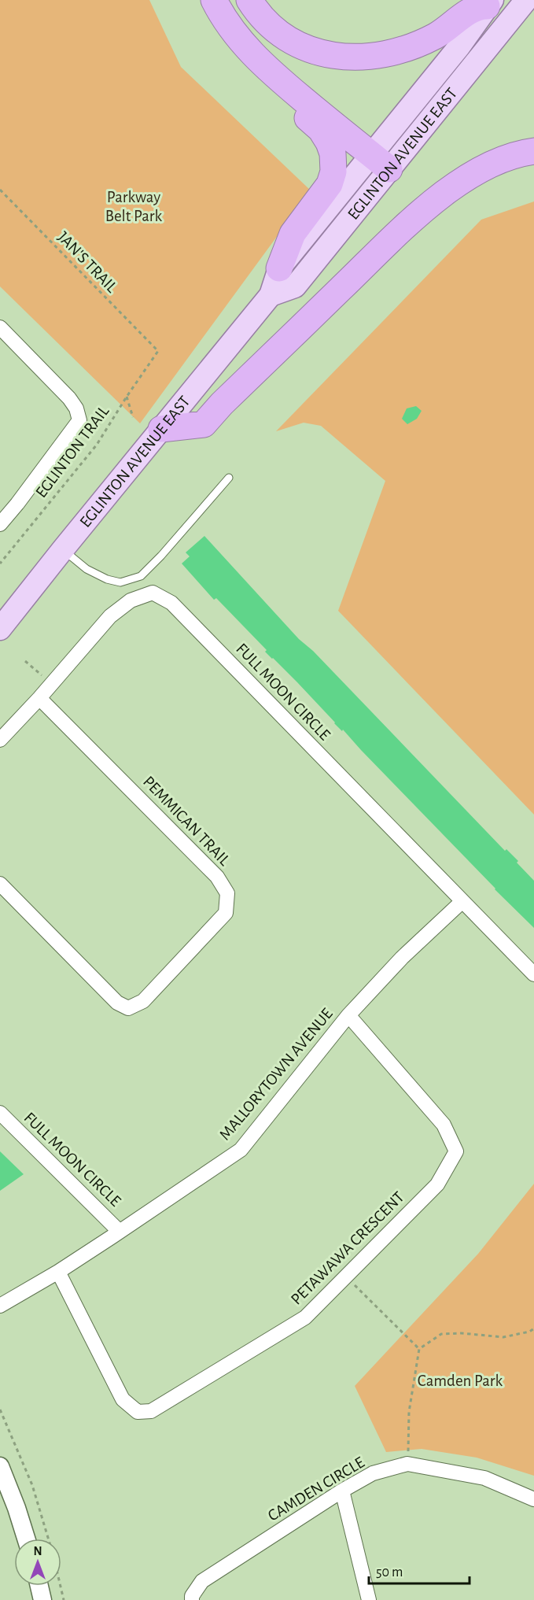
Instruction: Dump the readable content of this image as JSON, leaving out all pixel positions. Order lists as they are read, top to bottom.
{
  "streets": {
    "main road": ["EGLINTON AVENUE EAST"],
    "street": [
      "FULL MOON CIRCLE",
      "PEMMICAN TRAIL",
      "MALLORYTOWN AVENUE",
      "PETAWAWA CRESCENT",
      "CAMDEN CIRCLE"
    ],
    "path": ["JAN'S TRAIL", "EGLINTON TRAIL"]
  },
  "crossings": [
    ["JAN'S TRAIL", "EGLINTON TRAIL"],
    ["FULL MOON CIRCLE", "PEMMICAN TRAIL"],
    ["FULL MOON CIRCLE", "MALLORYTOWN AVENUE"],
    ["MALLORYTOWN AVENUE", "PETAWAWA CRESCENT"]
  ],
  "parks": ["Parkway Belt Park", "Camden Park"],
  "scale_bar": "50 m",
  "north": "top"
}
